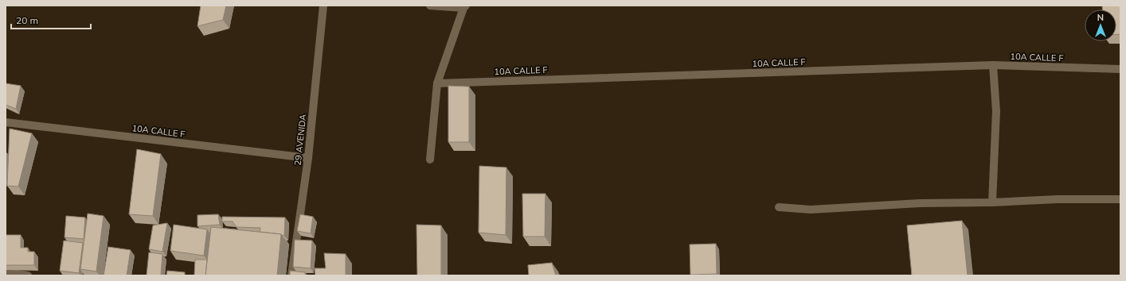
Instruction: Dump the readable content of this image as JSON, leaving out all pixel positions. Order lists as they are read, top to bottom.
{
  "streets": {
    "street": ["10A CALLE F", "29 AVENIDA"]
  },
  "crossings": [
    ["10A CALLE F", "29 AVENIDA"]
  ],
  "scale_bar": "20 m",
  "north": "top"
}
